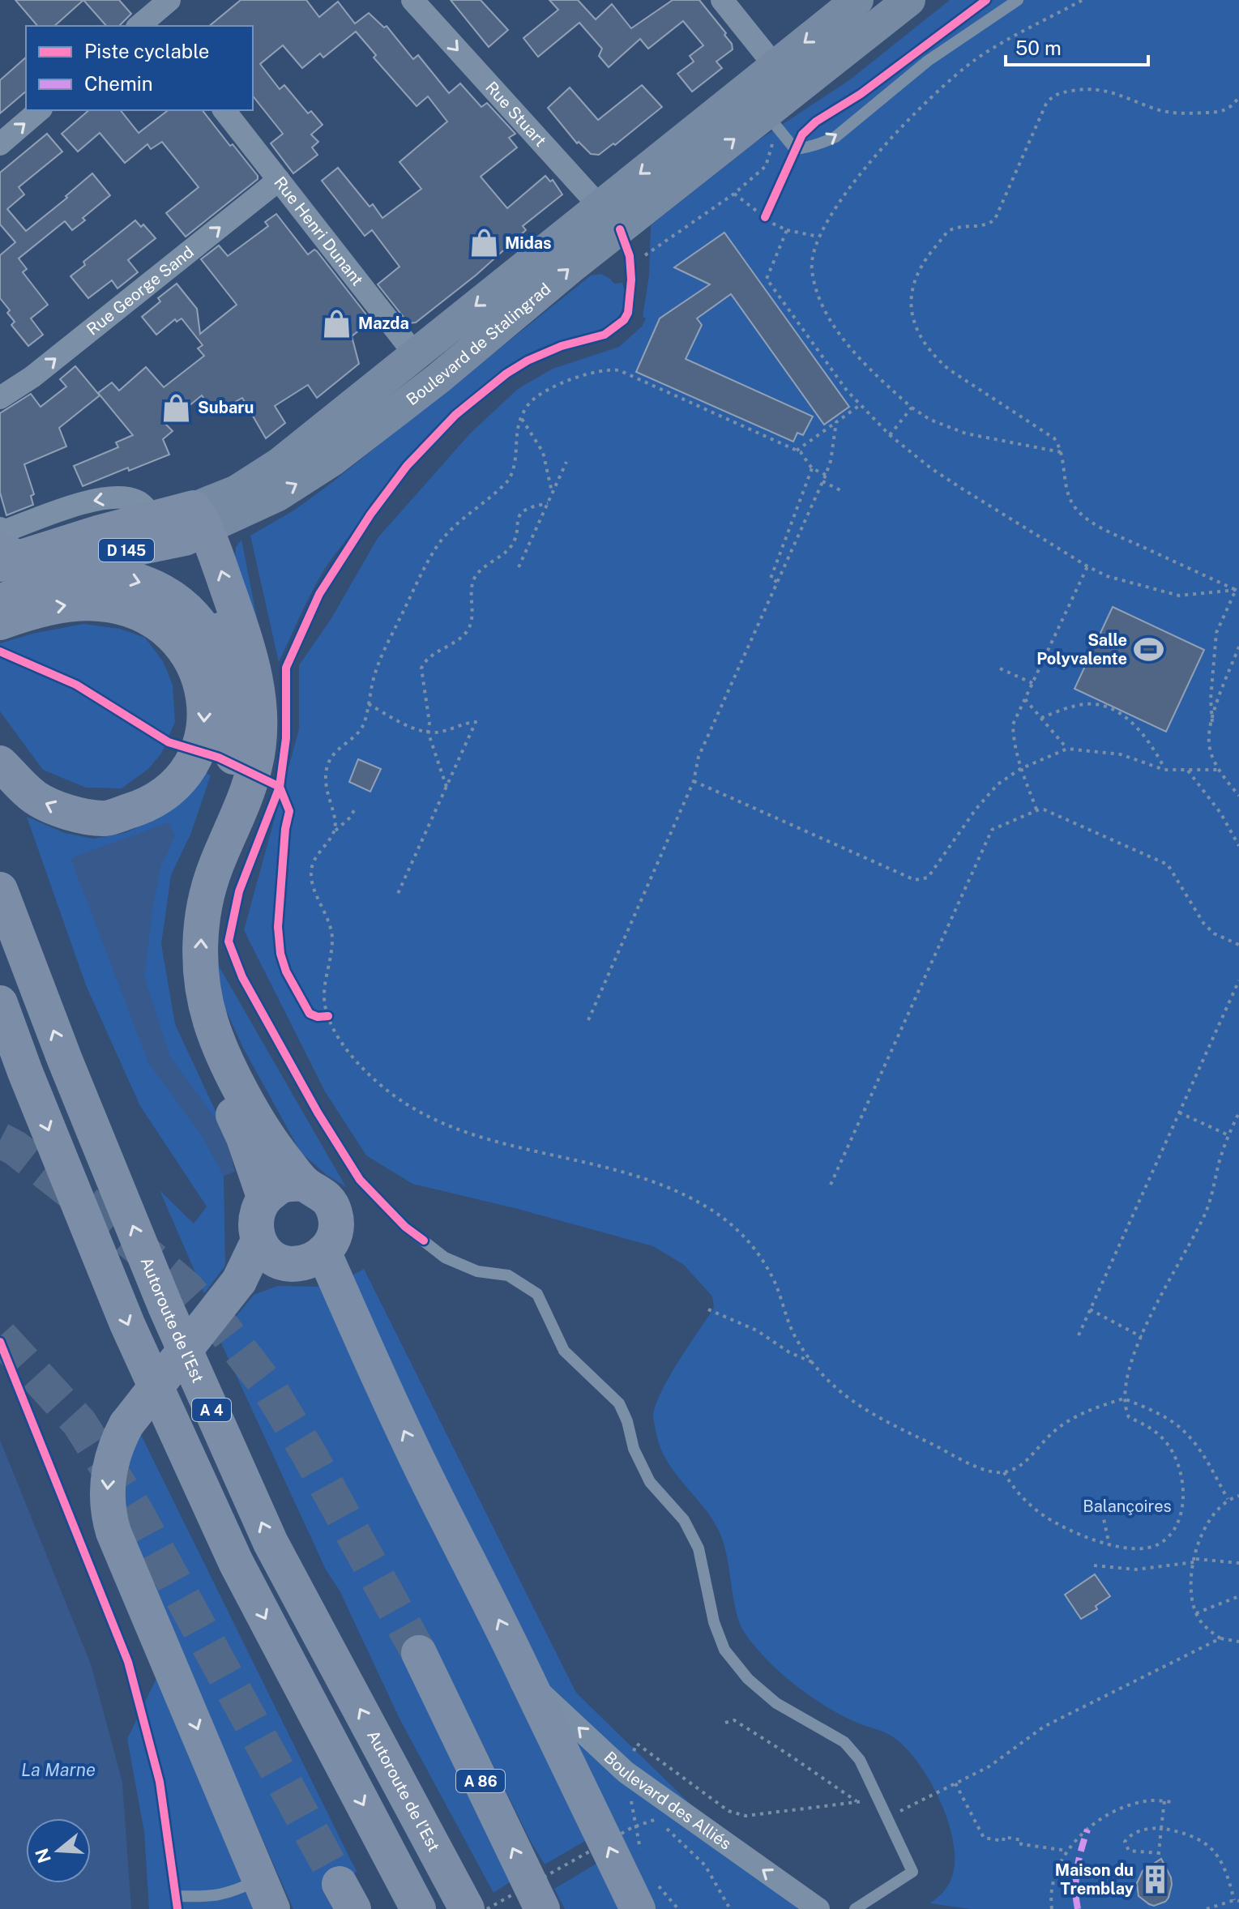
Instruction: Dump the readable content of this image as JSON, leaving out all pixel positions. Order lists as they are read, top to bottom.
{
  "streets": {
    "highway": ["Autoroute de l’Est", "A 4", "A 86"],
    "main road": ["Boulevard de Stalingrad", "D 145"],
    "street": [
      "Rue Stuart",
      "Rue Henri Dunant",
      "Rue George Sand",
      "Boulevard des Alliés"
    ]
  },
  "crossings": [
    ["Rue Stuart", "Boulevard de Stalingrad"],
    ["Rue Henri Dunant", "Rue George Sand"],
    ["Rue Henri Dunant", "Boulevard de Stalingrad"]
  ],
  "one_way": ["Rue Stuart", "Rue George Sand", "Boulevard des Alliés"],
  "water": ["La Marne"],
  "parks": ["Balançoires"],
  "places": {
    "shop": ["Midas", "Mazda", "Subaru"],
    "sports": ["Salle Polyvalente"],
    "building": ["Maison du Tremblay"]
  },
  "legend": ["Piste cyclable", "Chemin"],
  "scale_bar": "50 m",
  "north": "left"
}
